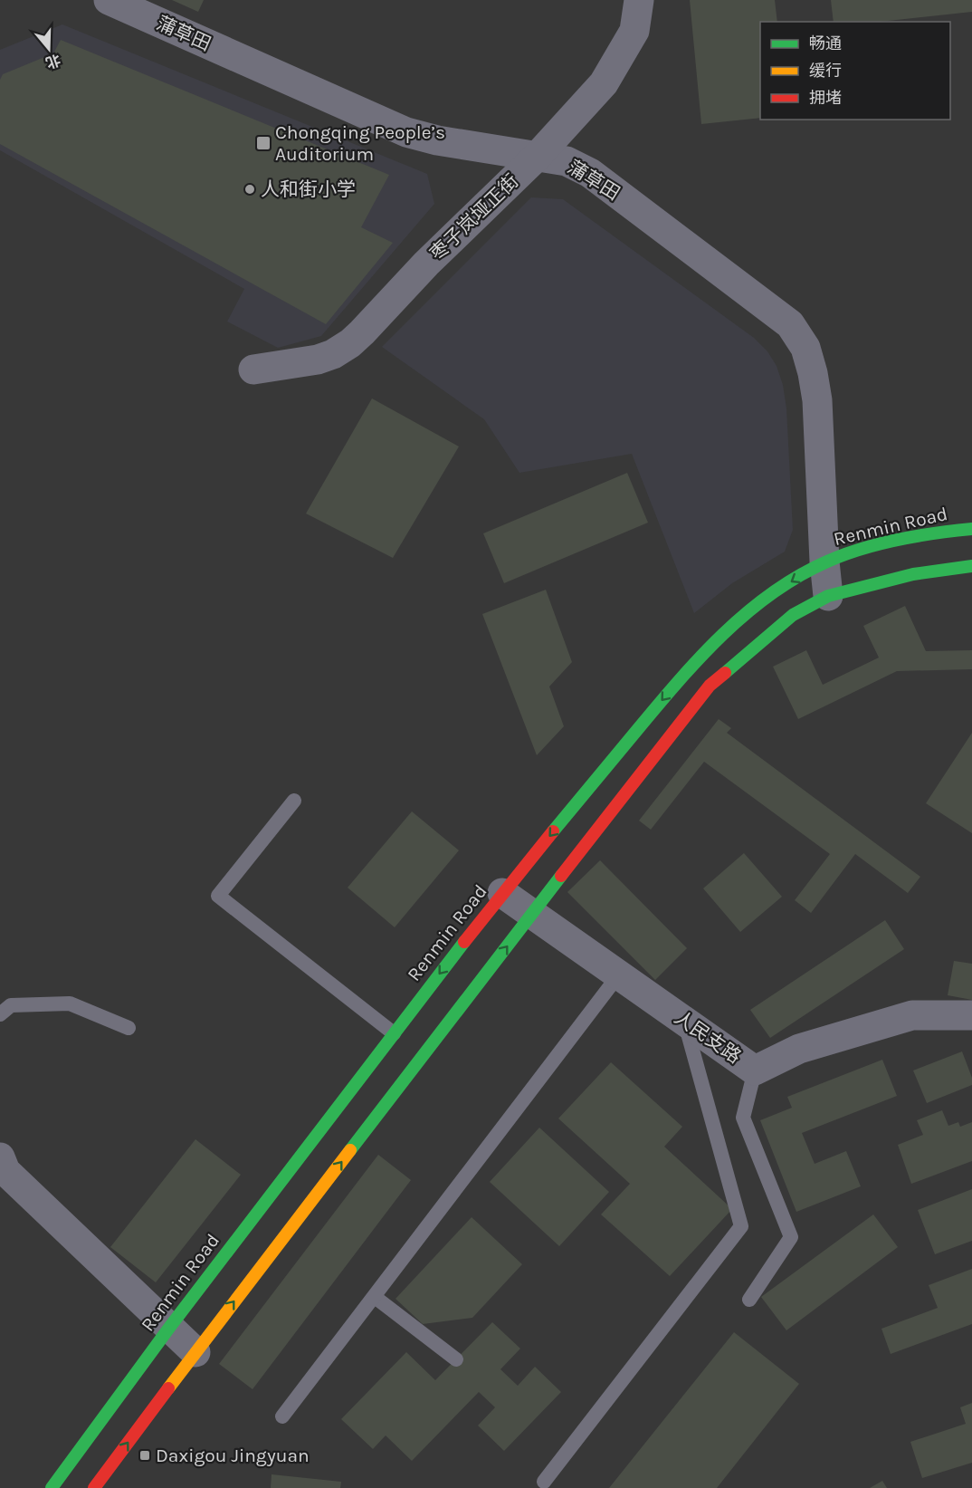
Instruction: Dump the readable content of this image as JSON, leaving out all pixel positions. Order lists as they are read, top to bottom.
{
  "streets": {
    "main road": ["Renmin Road"],
    "street": ["蒲草田", "枣子岚垭正街", "人民支路"]
  },
  "crossings": [
    ["蒲草田", "枣子岚垭正街"],
    ["蒲草田", "Renmin Road"],
    ["Renmin Road", "人民支路"]
  ],
  "places": {
    "transit": ["Chongqing People’s Auditorium", "Daxigou Jingyuan"],
    "other": ["人和街小学"]
  },
  "legend": ["畅通", "缓行", "拥堵"],
  "north": "bottom"
}
